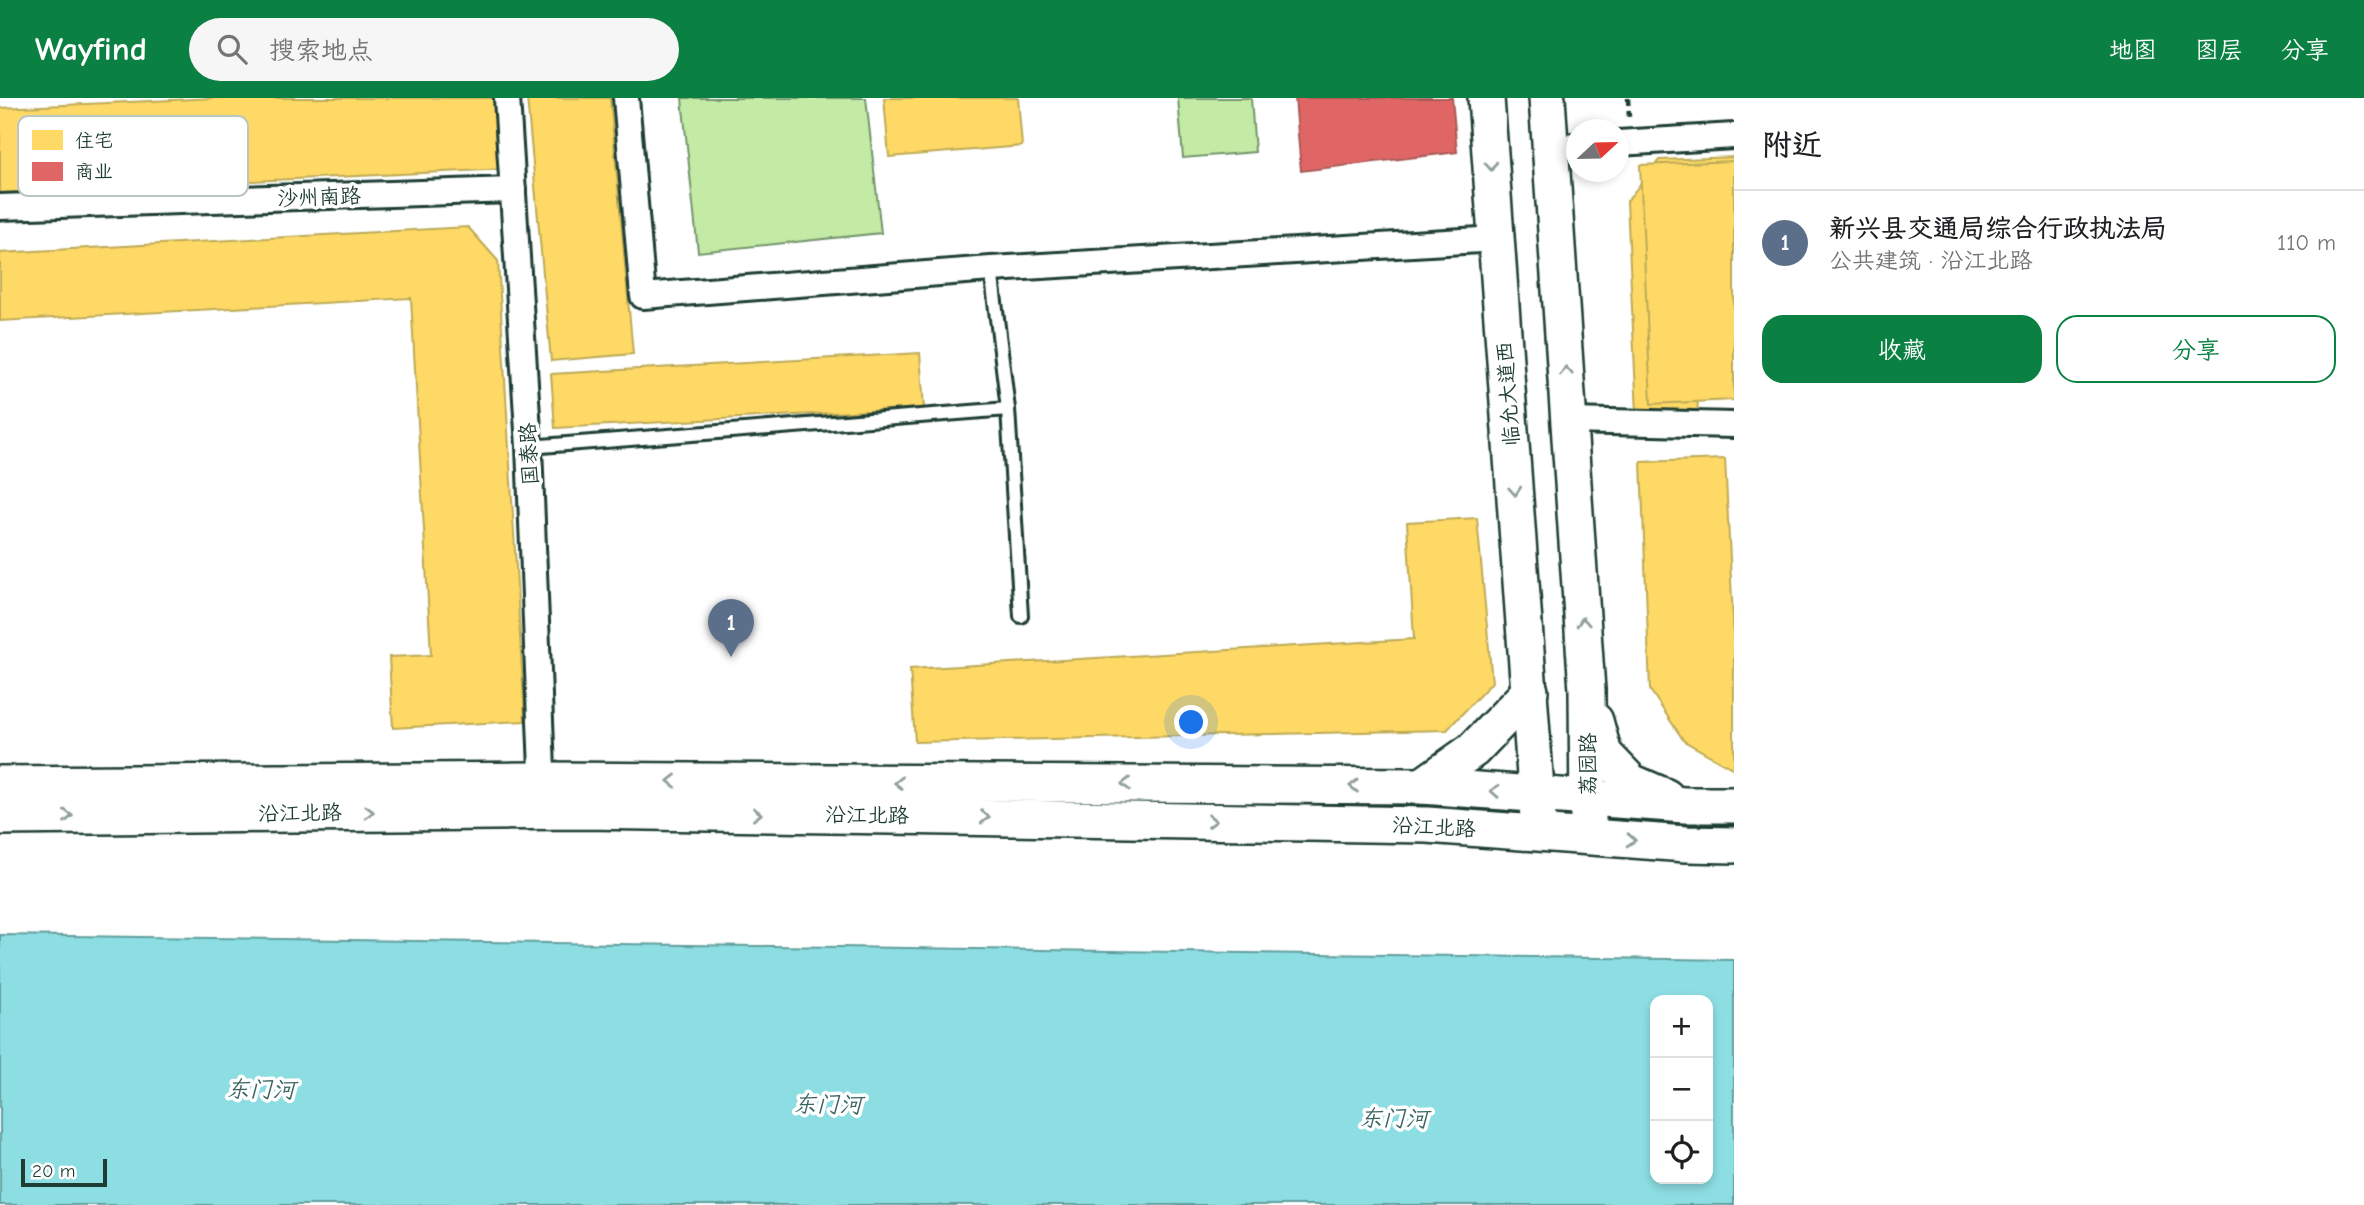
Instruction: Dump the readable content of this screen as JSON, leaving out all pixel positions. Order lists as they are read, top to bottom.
{
  "streets": {
    "main road": ["临允大道西", "荔园路", "沿江北路"],
    "street": ["沙州南路", "国泰路"]
  },
  "crossings": [
    ["沙州南路", "国泰路"],
    ["国泰路", "沿江北路"],
    ["荔园路", "沿江北路"]
  ],
  "water": ["东门河"],
  "legend": ["住宅", "商业"],
  "scale_bar": "20 m",
  "north": "right",
  "page": {
    "header": "Wayfind",
    "search": "搜索地点",
    "nav": ["地图", "图层", "分享"],
    "heading": "附近",
    "list": [
      {
        "mark": "1",
        "name": "新兴县交通局综合行政执法局",
        "note": "公共建筑 · 沿江北路",
        "value": "110 m"
      }
    ],
    "buttons": ["收藏", "分享"],
    "pins": "1",
    "map_buttons": ["+", "−"],
    "scale": "20 m"
  }
}
